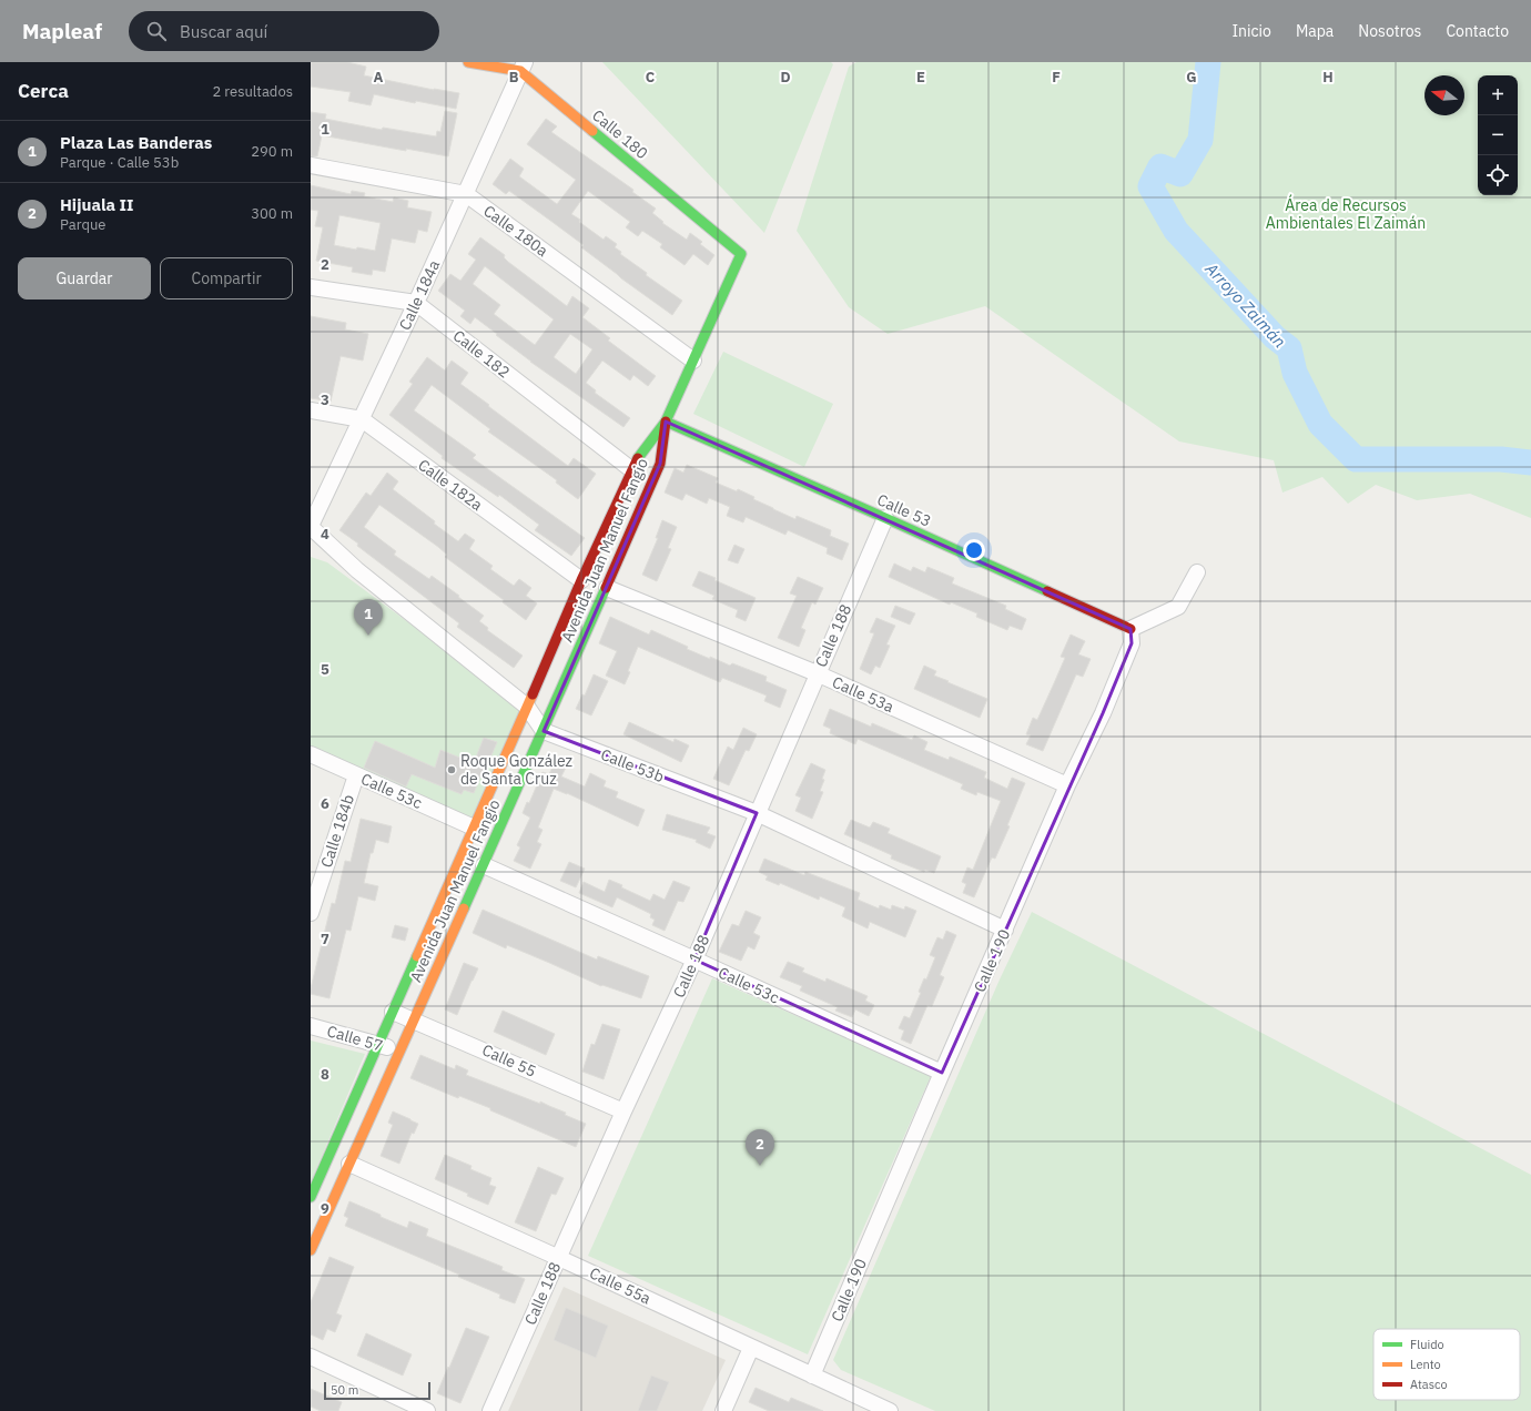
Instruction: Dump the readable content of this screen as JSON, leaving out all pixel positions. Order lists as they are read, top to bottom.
{
  "streets": {
    "main road": ["Calle 180", "Calle 53", "Avenida Juan Manuel Fangio"],
    "street": [
      "Calle 180a",
      "Calle 184a",
      "Calle 182",
      "Calle 182a",
      "Calle 188",
      "Calle 53a",
      "Calle 53b",
      "Calle 53c",
      "Calle 184b",
      "Calle 190",
      "Calle 57",
      "Calle 55",
      "Calle 55a"
    ]
  },
  "crossings": [
    ["Calle 180", "Calle 180a"],
    ["Calle 180", "Calle 184a"],
    ["Calle 180a", "Calle 184a"],
    ["Calle 184a", "Calle 182"],
    ["Calle 184a", "Calle 182a"],
    ["Calle 182", "Avenida Juan Manuel Fangio"],
    ["Calle 182a", "Avenida Juan Manuel Fangio"],
    ["Calle 53", "Avenida Juan Manuel Fangio"],
    ["Calle 53", "Calle 188"],
    ["Calle 53", "Calle 190"],
    ["Avenida Juan Manuel Fangio", "Calle 53a"],
    ["Avenida Juan Manuel Fangio", "Calle 53b"],
    ["Avenida Juan Manuel Fangio", "Calle 53c"],
    ["Avenida Juan Manuel Fangio", "Calle 57"],
    ["Avenida Juan Manuel Fangio", "Calle 55"],
    ["Avenida Juan Manuel Fangio", "Calle 55a"],
    ["Calle 188", "Calle 53a"],
    ["Calle 188", "Calle 53b"],
    ["Calle 188", "Calle 53c"],
    ["Calle 188", "Calle 55"],
    ["Calle 188", "Calle 55a"],
    ["Calle 53a", "Calle 190"],
    ["Calle 53b", "Calle 190"],
    ["Calle 53c", "Calle 184b"],
    ["Calle 53c", "Calle 190"],
    ["Calle 190", "Calle 55a"]
  ],
  "water": ["Arroyo Zaimán"],
  "parks": ["Área de Recursos Ambientales El Zaimán"],
  "places": ["Roque González de Santa Cruz"],
  "legend": ["Fluido", "Lento", "Atasco"],
  "scale_bar": "50 m",
  "north": "left",
  "page": {
    "header": "Mapleaf",
    "search": "Buscar aquí",
    "nav": [
      "Inicio",
      "Mapa",
      "Nosotros",
      "Contacto"
    ],
    "heading": ["Cerca", "2 resultados"],
    "map_buttons": ["+", "−"],
    "list": [
      {
        "mark": "1",
        "name": "Plaza Las Banderas",
        "note": "Parque · Calle 53b",
        "value": "290 m"
      },
      {
        "mark": "2",
        "name": "Hijuala II",
        "note": "Parque",
        "value": "300 m"
      }
    ],
    "buttons": ["Guardar", "Compartir"],
    "pins": ["1", "2"],
    "scale": "50 m"
  },
  "grid": {
    "columns": [
      "A",
      "B",
      "C",
      "D",
      "E",
      "F",
      "G",
      "H"
    ],
    "rows": [
      "1",
      "2",
      "3",
      "4",
      "5",
      "6",
      "7",
      "8",
      "9"
    ]
  }
}
